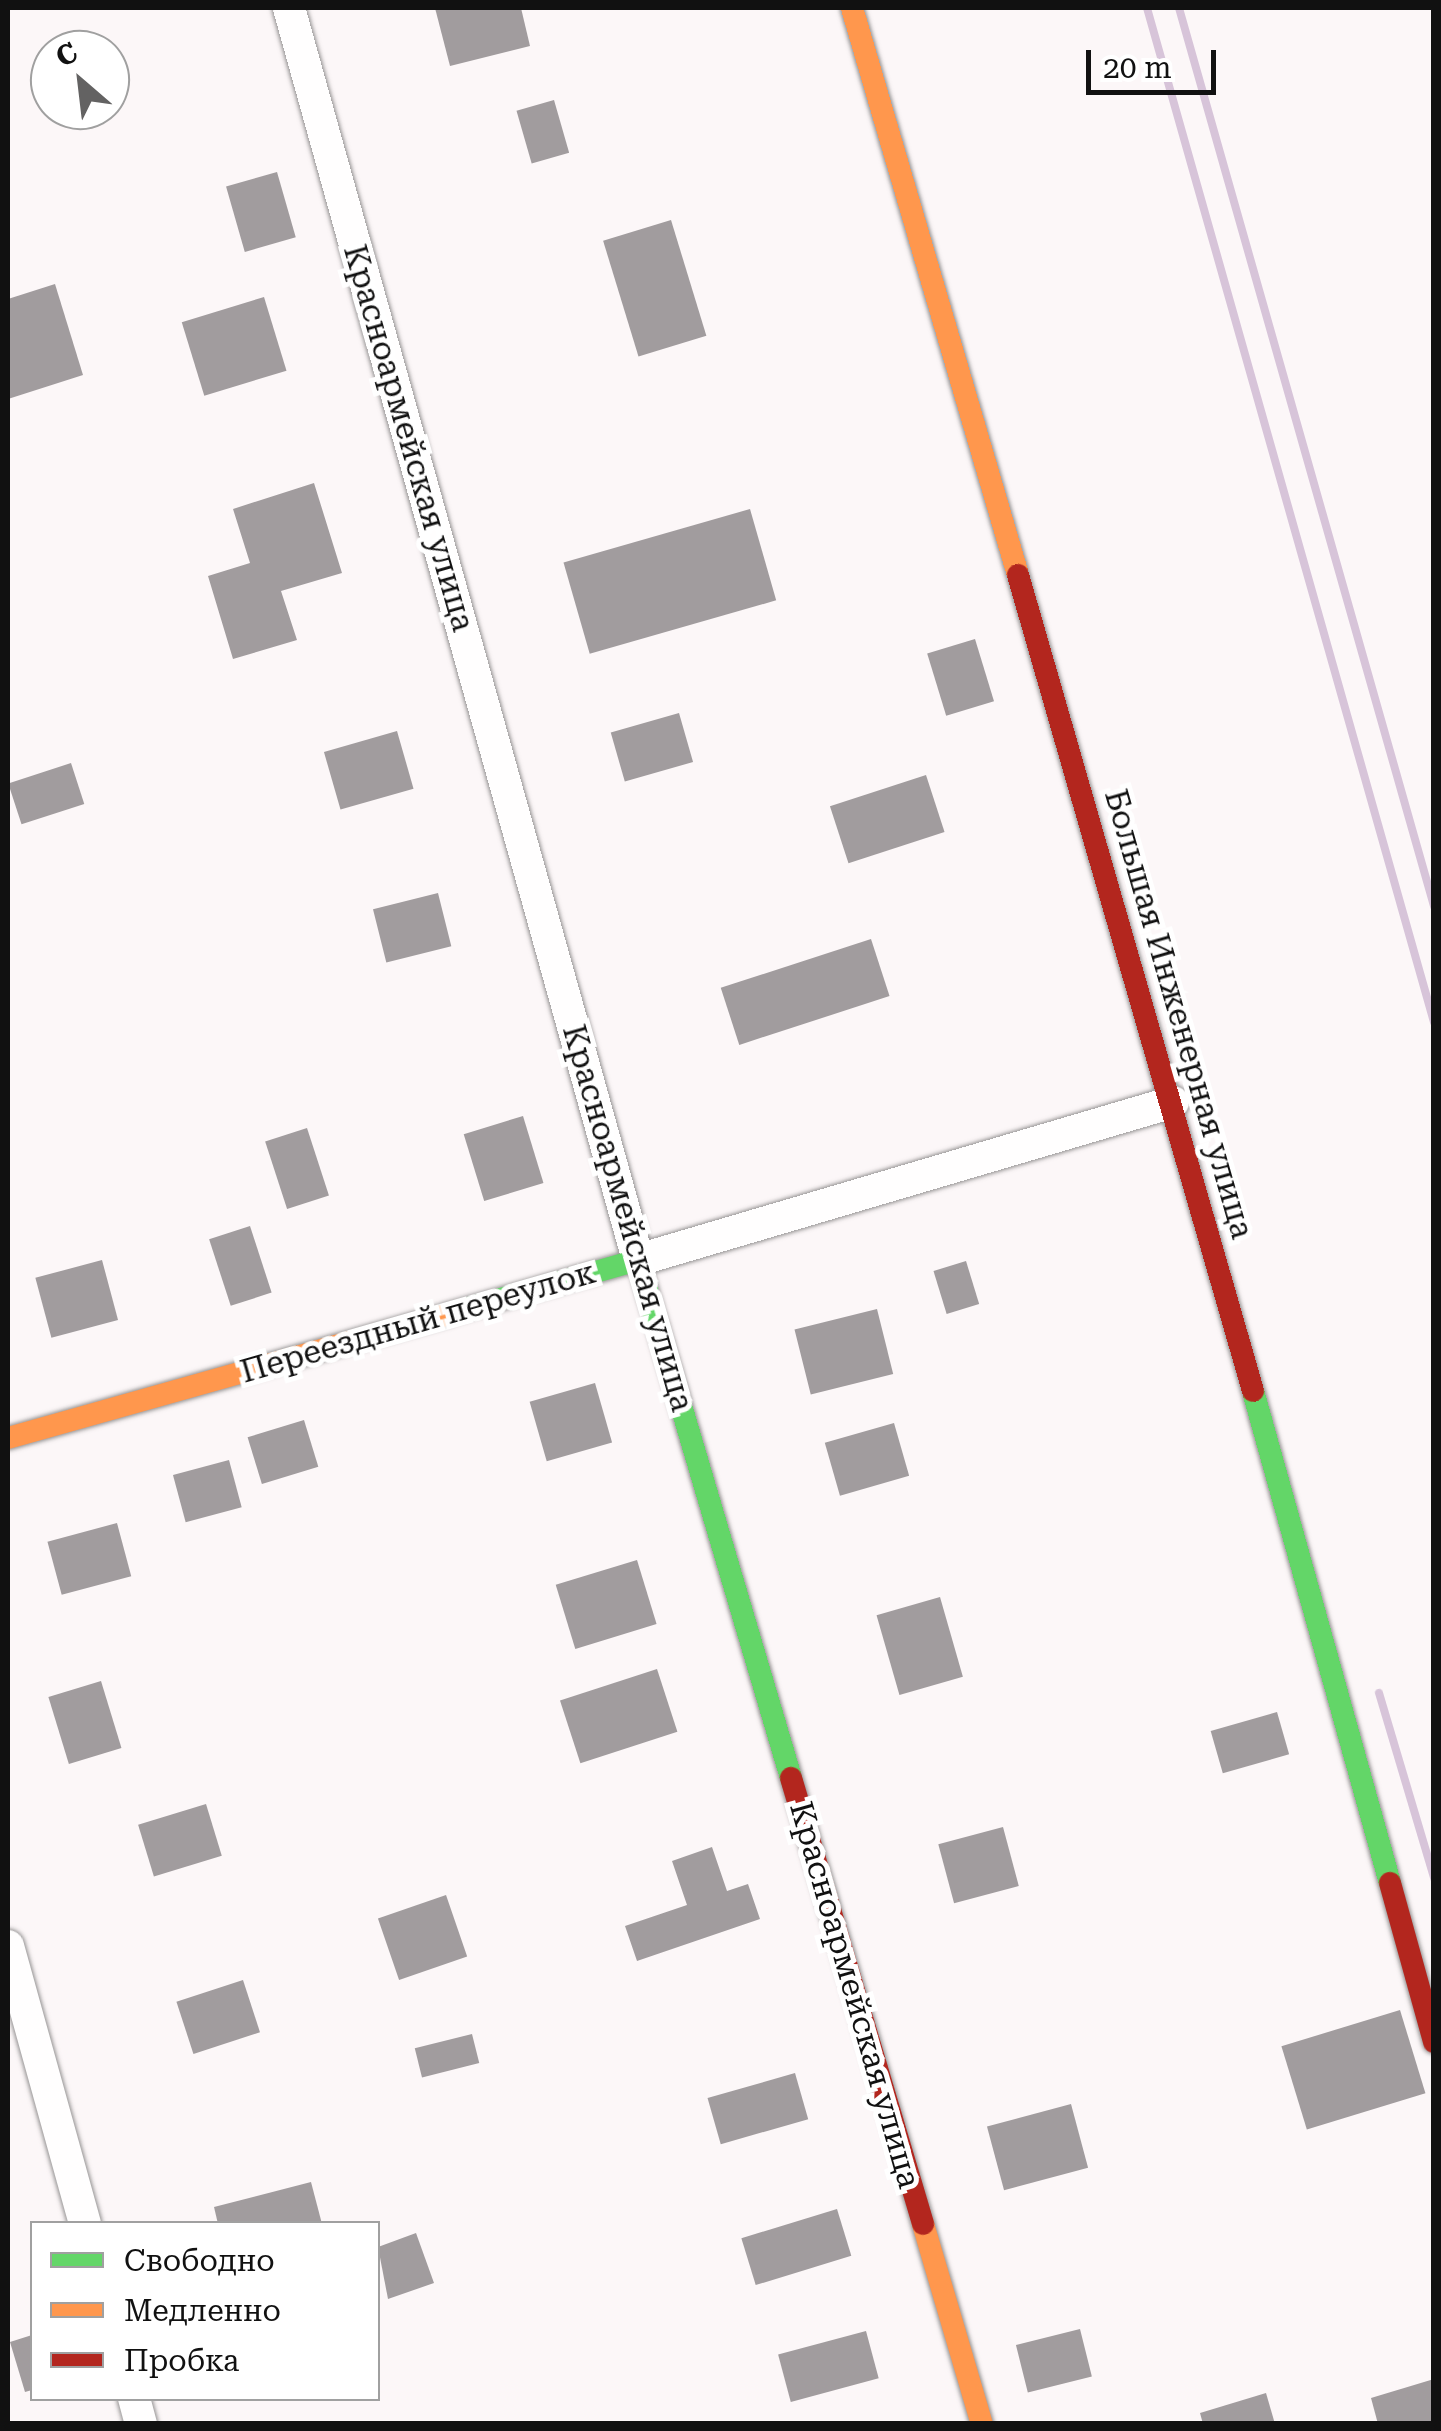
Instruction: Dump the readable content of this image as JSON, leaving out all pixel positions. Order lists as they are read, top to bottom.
{
  "streets": {
    "street": ["Красноармейская улица", "Большая Инженерная улица", "Переездный переулок"]
  },
  "crossings": [
    ["Красноармейская улица", "Переездный переулок"],
    ["Большая Инженерная улица", "Переездный переулок"]
  ],
  "legend": ["Свободно", "Медленно", "Пробка"],
  "scale_bar": "20 m",
  "north": "top left"
}
